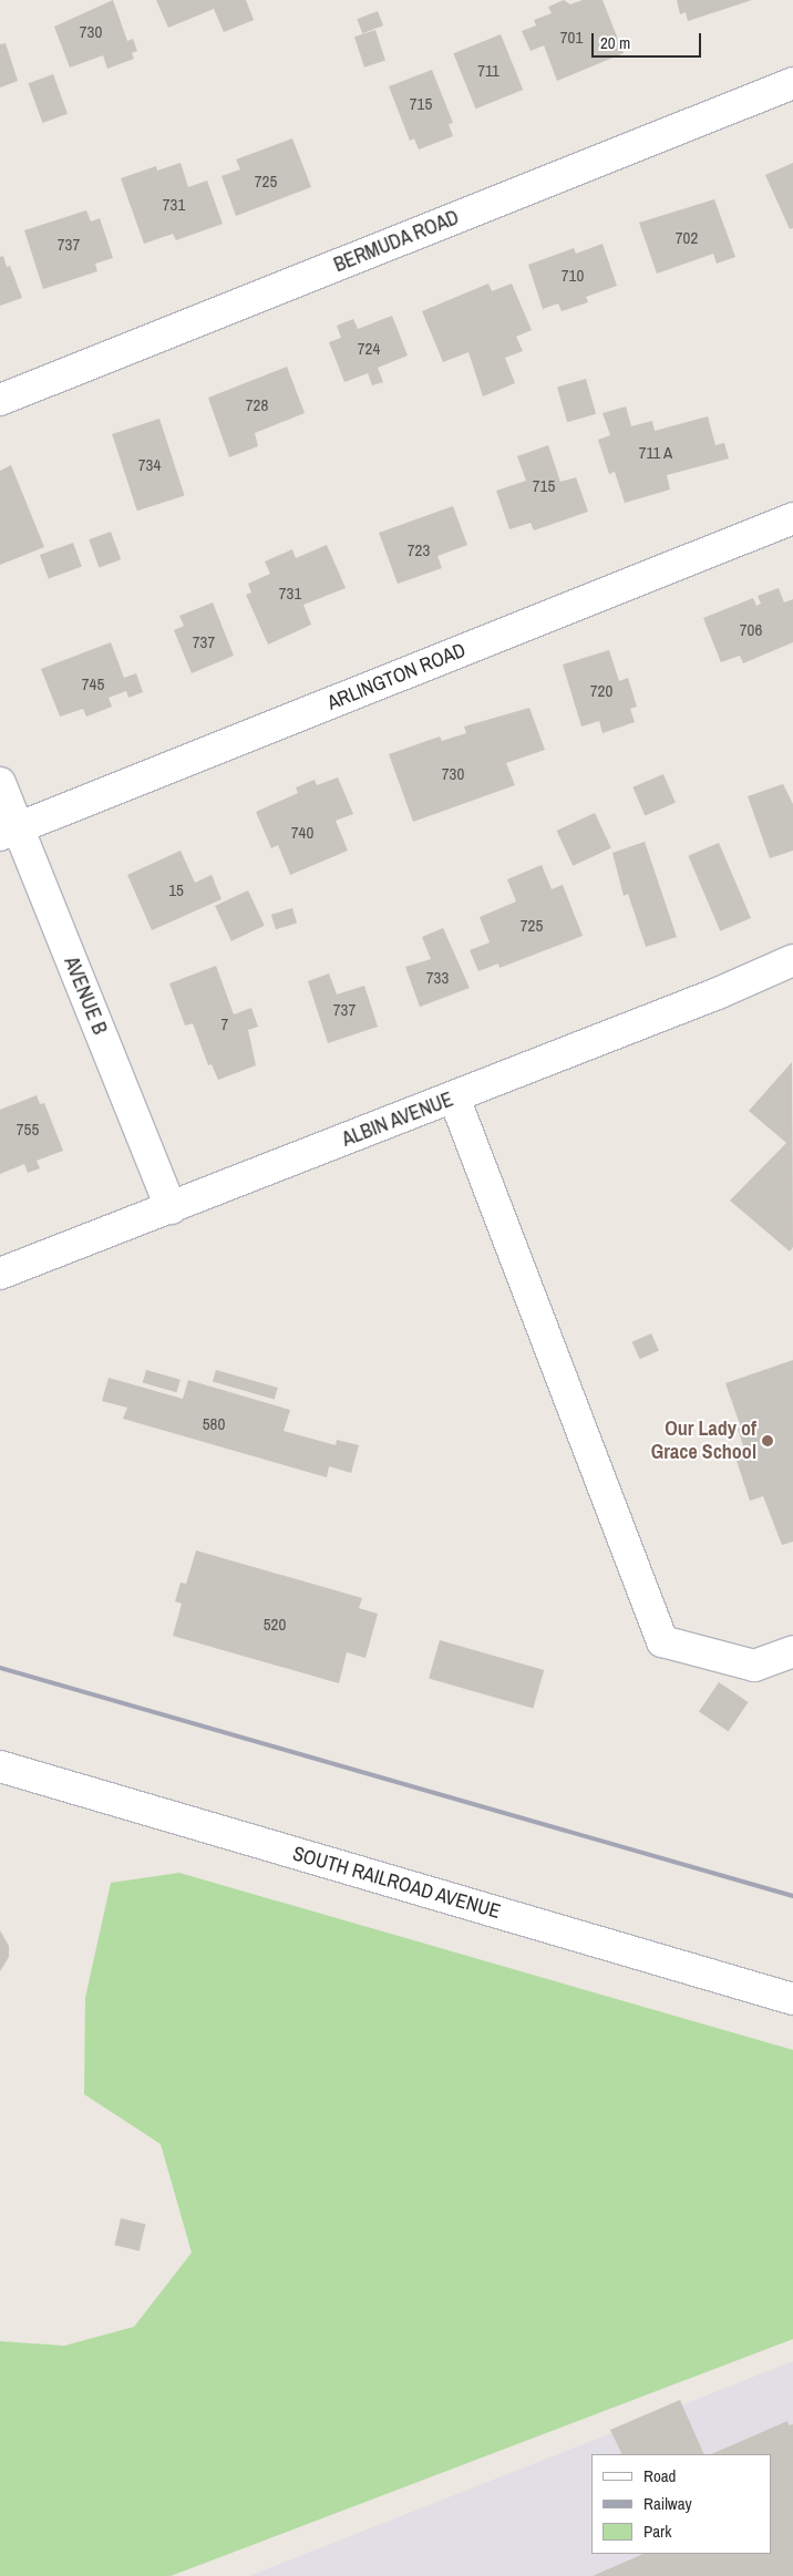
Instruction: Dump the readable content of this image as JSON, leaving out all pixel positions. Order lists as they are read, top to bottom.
{
  "streets": {
    "street": [
      "BERMUDA ROAD",
      "ARLINGTON ROAD",
      "AVENUE B",
      "ALBIN AVENUE",
      "SOUTH RAILROAD AVENUE"
    ]
  },
  "crossings": [
    ["ARLINGTON ROAD", "AVENUE B"],
    ["AVENUE B", "ALBIN AVENUE"]
  ],
  "places": ["Our Lady of Grace School"],
  "house_numbers": [
    "730",
    "701",
    "711",
    "715",
    "725",
    "731",
    "702",
    "737",
    "710",
    "724",
    "728",
    "711 A",
    "734",
    "715",
    "723",
    "731",
    "706",
    "737",
    "745",
    "720",
    "730",
    "740",
    "15",
    "725",
    "733",
    "737",
    "7",
    "755",
    "580",
    "520"
  ],
  "legend": ["Road", "Railway", "Park"],
  "scale_bar": "20 m"
}
